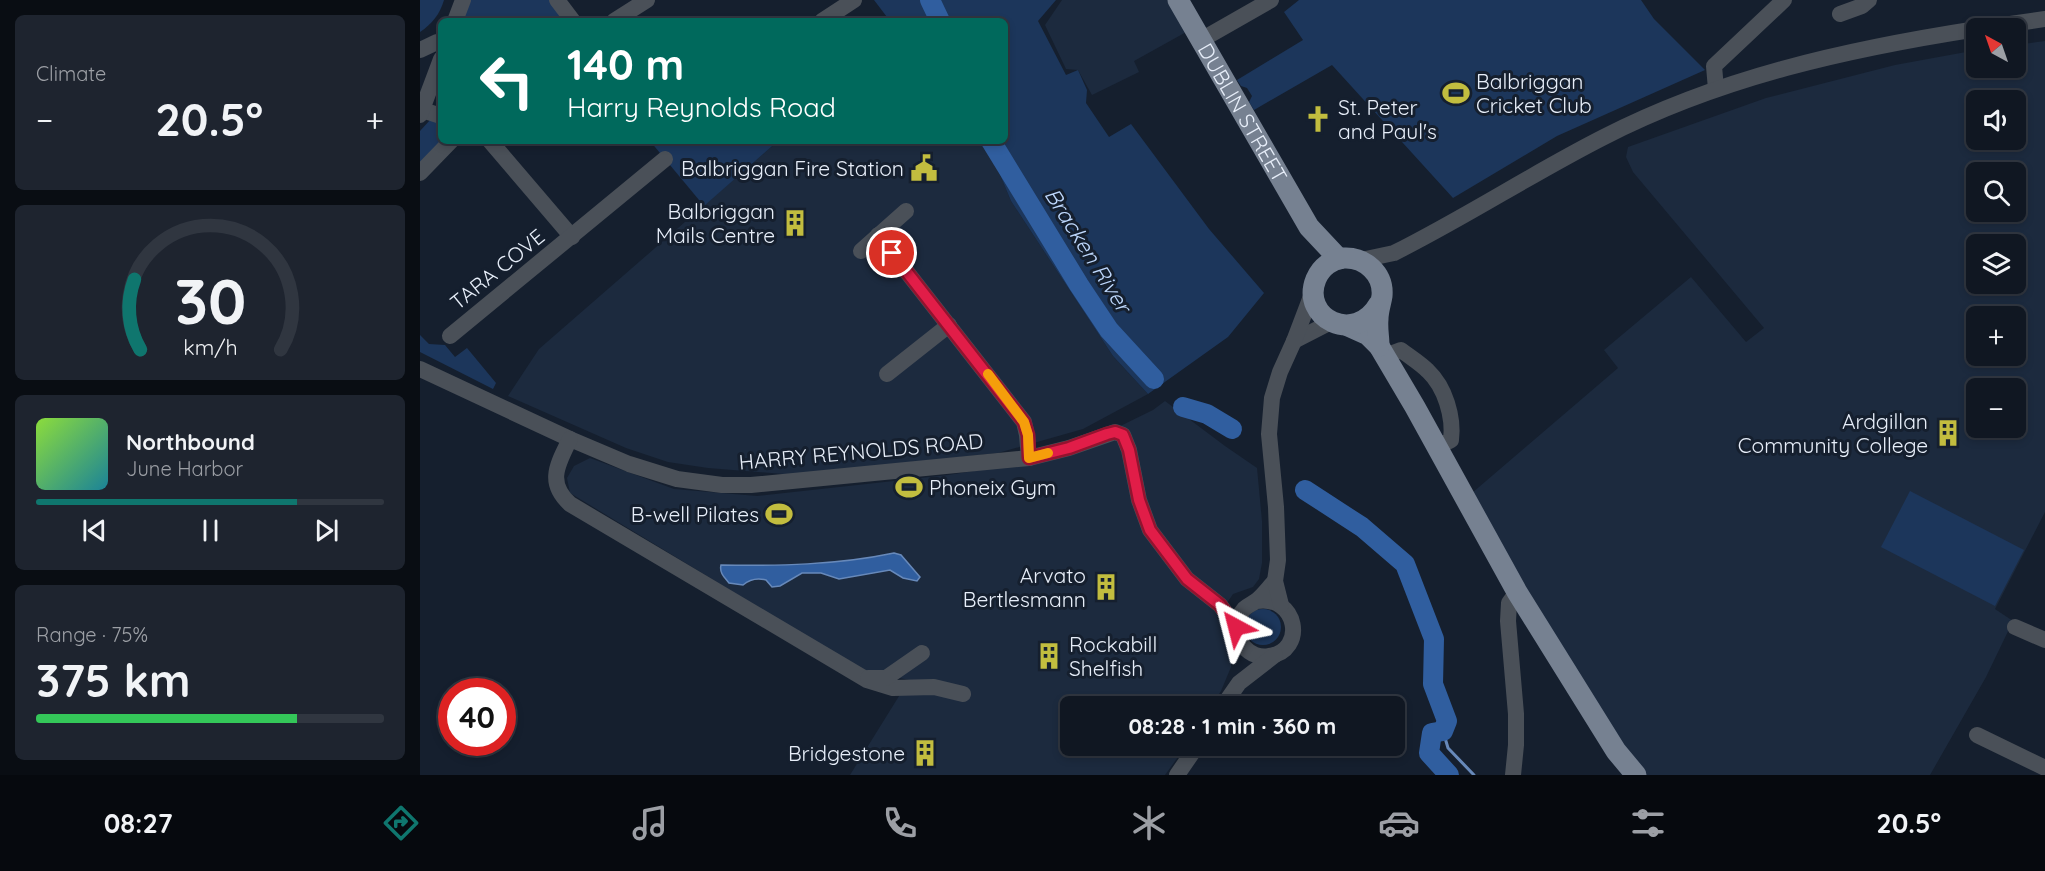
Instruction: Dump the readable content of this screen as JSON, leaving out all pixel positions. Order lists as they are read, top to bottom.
{
  "streets": {
    "main road": ["DUBLIN STREET"],
    "street": ["TARA COVE", "HARRY REYNOLDS ROAD"]
  },
  "water": ["Bracken River"],
  "places": {
    "sports": ["Balbriggan Cricket Club", "Phoneix Gym", "B-well Pilates"],
    "church": ["St. Peter and Paul's"],
    "public building": ["Balbriggan Fire Station"],
    "building": [
      "Balbriggan Mails Centre",
      "Ardgillan Community College",
      "Arvato Bertlesmann",
      "Rockabill Shelfish",
      "Bridgestone"
    ]
  },
  "north": "top left",
  "page": {
    "tile": [
      "Climate",
      ["Range · 75%", "375 km"]
    ],
    "map_buttons": ["+", "−"],
    "turn": ["140 m", "Harry Reynolds Road"],
    "heat": ["−", "20.5°", "+"],
    "song": ["Northbound", "June Harbor"],
    "limit": "40",
    "trip": "08:28 · 1 min · 360 m",
    "tabs": ["08:27", "20.5°"],
    "gauge": ["30", "km/h"]
  }
}
